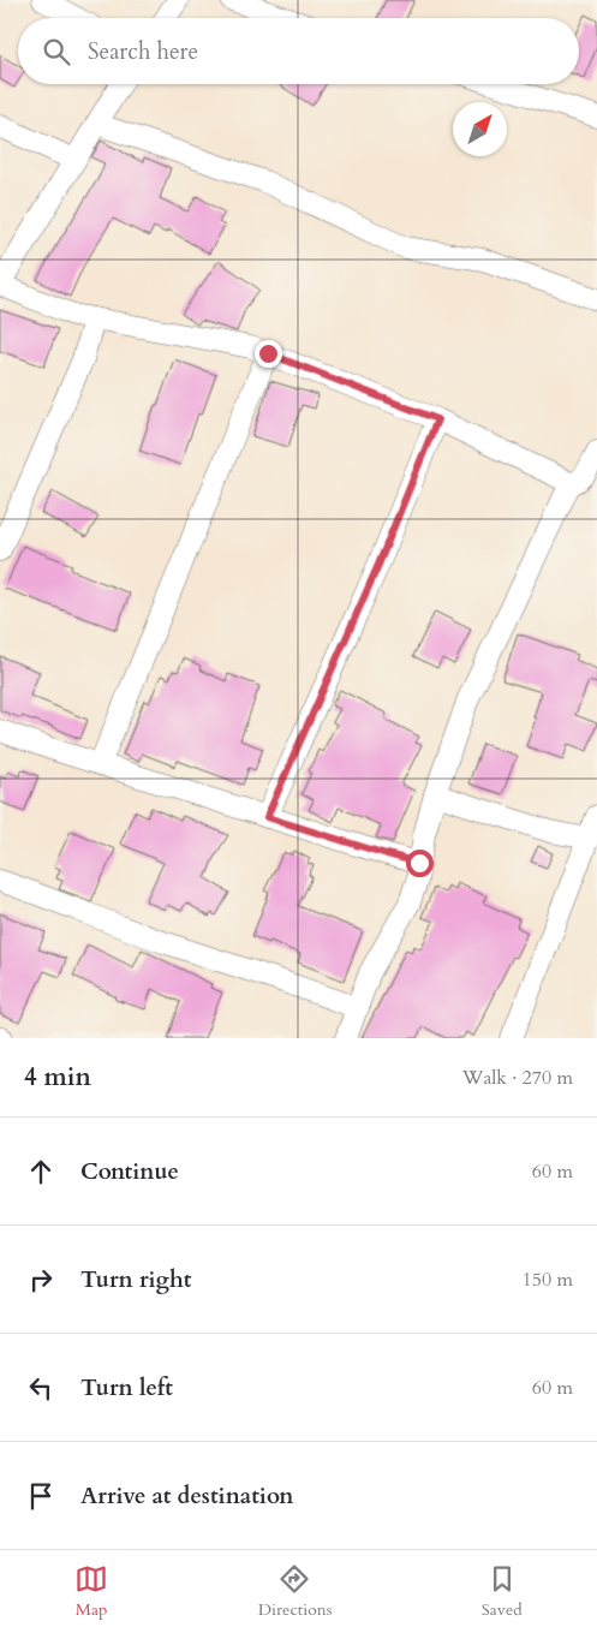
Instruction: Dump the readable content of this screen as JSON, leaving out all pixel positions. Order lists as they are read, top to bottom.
{
  "north": "top right",
  "page": {
    "search": "Search here",
    "heading": ["4 min", "Walk · 270 m"],
    "list": [
      ["Continue", "60 m"],
      ["Turn right", "150 m"],
      ["Turn left", "60 m"],
      "Arrive at destination"
    ],
    "nav": ["Map", "Directions", "Saved"]
  }
}
